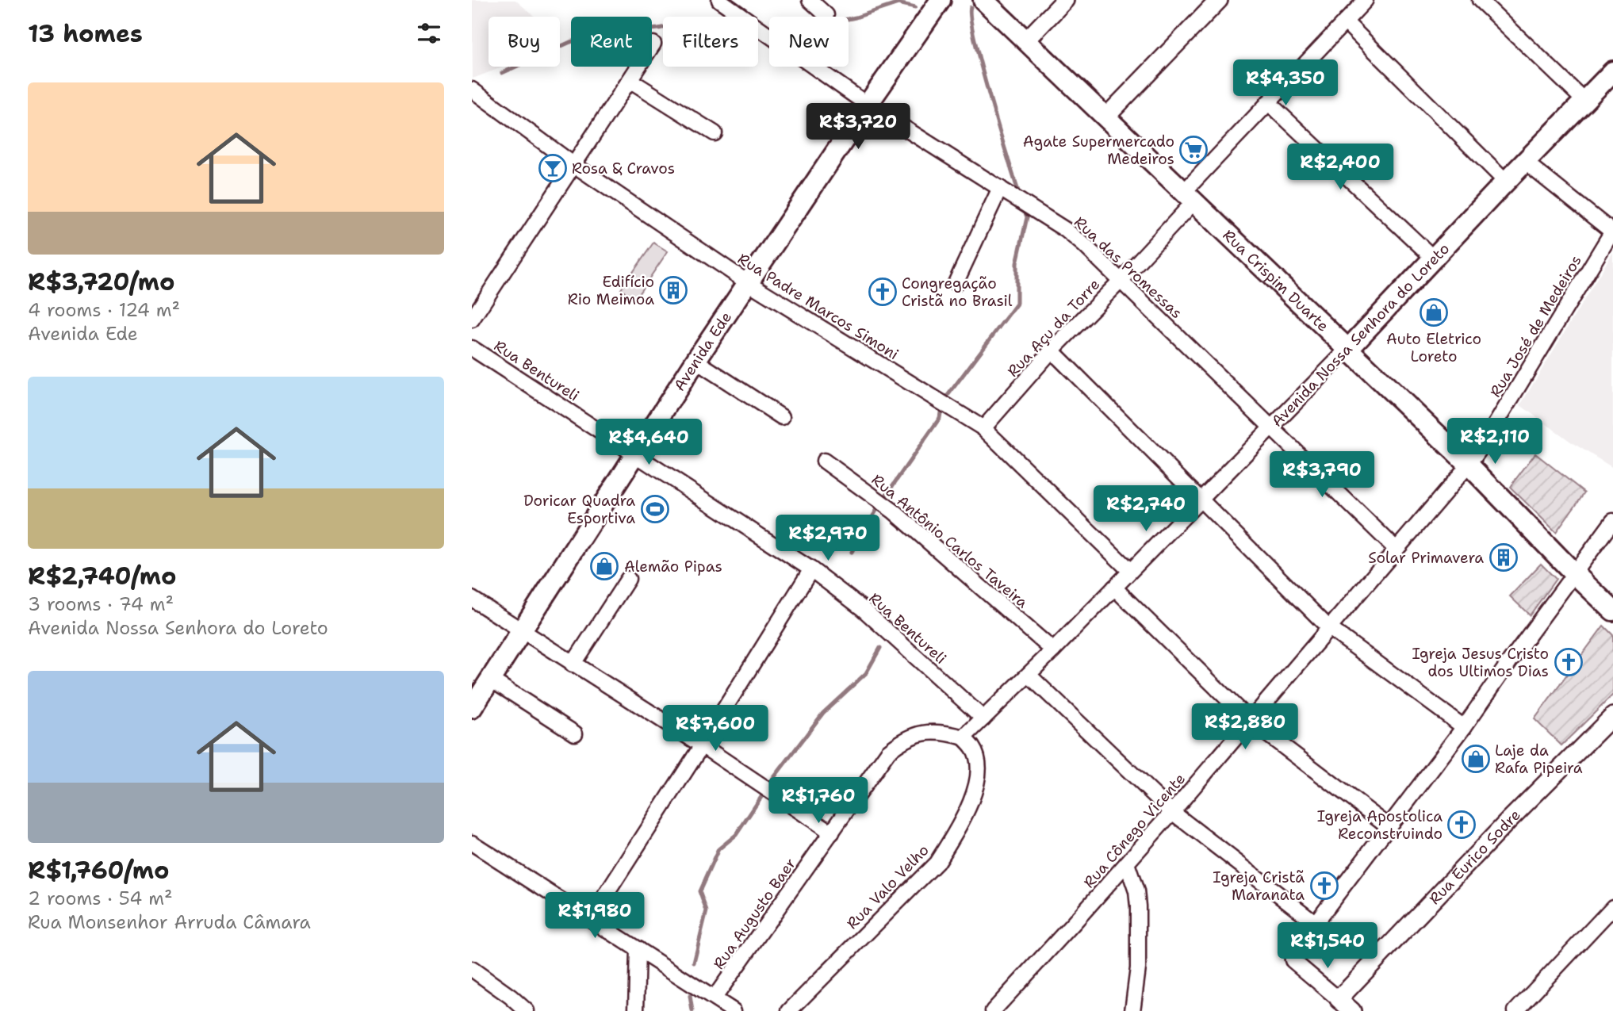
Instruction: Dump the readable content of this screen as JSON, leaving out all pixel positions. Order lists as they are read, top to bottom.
{
  "streets": {
    "main road": ["Rua Crispim Duarte", "Avenida Nossa Senhora do Loreto", "Avenida Ede"],
    "street": [
      "Rua das Promessas",
      "Rua Padre Marcos Simoni",
      "Rua José de Medeiros",
      "Rua Açu da Torre",
      "Rua Bentureli",
      "Rua Antônio Carlos Taveira",
      "Rua Cônego Vicente",
      "Rua Eurico Sodre",
      "Rua Valo Velho",
      "Rua Augusto Baer"
    ]
  },
  "crossings": [
    ["Rua das Promessas", "Rua Açu da Torre"],
    ["Rua das Promessas", "Avenida Nossa Senhora do Loreto"],
    ["Rua das Promessas", "Avenida Ede"],
    ["Rua das Promessas", "Rua Cônego Vicente"],
    ["Rua Crispim Duarte", "Rua José de Medeiros"],
    ["Rua Crispim Duarte", "Rua Açu da Torre"],
    ["Rua Crispim Duarte", "Avenida Nossa Senhora do Loreto"],
    ["Rua Crispim Duarte", "Rua Cônego Vicente"],
    ["Rua Padre Marcos Simoni", "Rua Açu da Torre"],
    ["Rua Padre Marcos Simoni", "Avenida Nossa Senhora do Loreto"],
    ["Rua Padre Marcos Simoni", "Avenida Ede"],
    ["Rua José de Medeiros", "Rua Cônego Vicente"],
    ["Avenida Nossa Senhora do Loreto", "Rua Bentureli"],
    ["Avenida Nossa Senhora do Loreto", "Rua Antônio Carlos Taveira"],
    ["Avenida Nossa Senhora do Loreto", "Rua Valo Velho"],
    ["Avenida Nossa Senhora do Loreto", "Rua Augusto Baer"],
    ["Avenida Ede", "Rua Bentureli"],
    ["Rua Valo Velho", "Rua Augusto Baer"]
  ],
  "places": {
    "supermarket": ["Agate Supermercado Medeiros"],
    "bar": ["Rosa & Cravos"],
    "building": ["Edifício Rio Meimoa", "Solar Primavera"],
    "church": [
      "Congregação Cristã no Brasil",
      "Igreja Jesus Cristo dos Ultimos Dias",
      "Igreja Apostolica Reconstruindo",
      "Igreja Cristã Maranata"
    ],
    "shop": ["Auto Eletrico Loreto", "Alemão Pipas", "Laje da Rafa Pipeira"],
    "sports": ["Doricar Quadra Esportiva"]
  },
  "page": {
    "heading": "13 homes",
    "chip": [
      "Buy",
      "Rent",
      "Filters",
      "New"
    ],
    "price": [
      "R$4,350",
      "R$3,720",
      "R$2,400",
      "R$2,110",
      "R$4,640",
      "R$3,790",
      "R$2,740",
      "R$2,970",
      "R$2,880",
      "R$7,600",
      "R$1,760",
      "R$1,980",
      "R$1,540"
    ],
    "list": [
      {
        "name": "R$3,720/mo",
        "note": "4 rooms · 124 m² · Avenida Ede"
      },
      {
        "name": "R$2,740/mo",
        "note": "3 rooms · 74 m² · Avenida Nossa Senhora do Loreto"
      },
      {
        "name": "R$1,760/mo",
        "note": "2 rooms · 54 m² · Rua Monsenhor Arruda Câmara"
      }
    ]
  }
}
